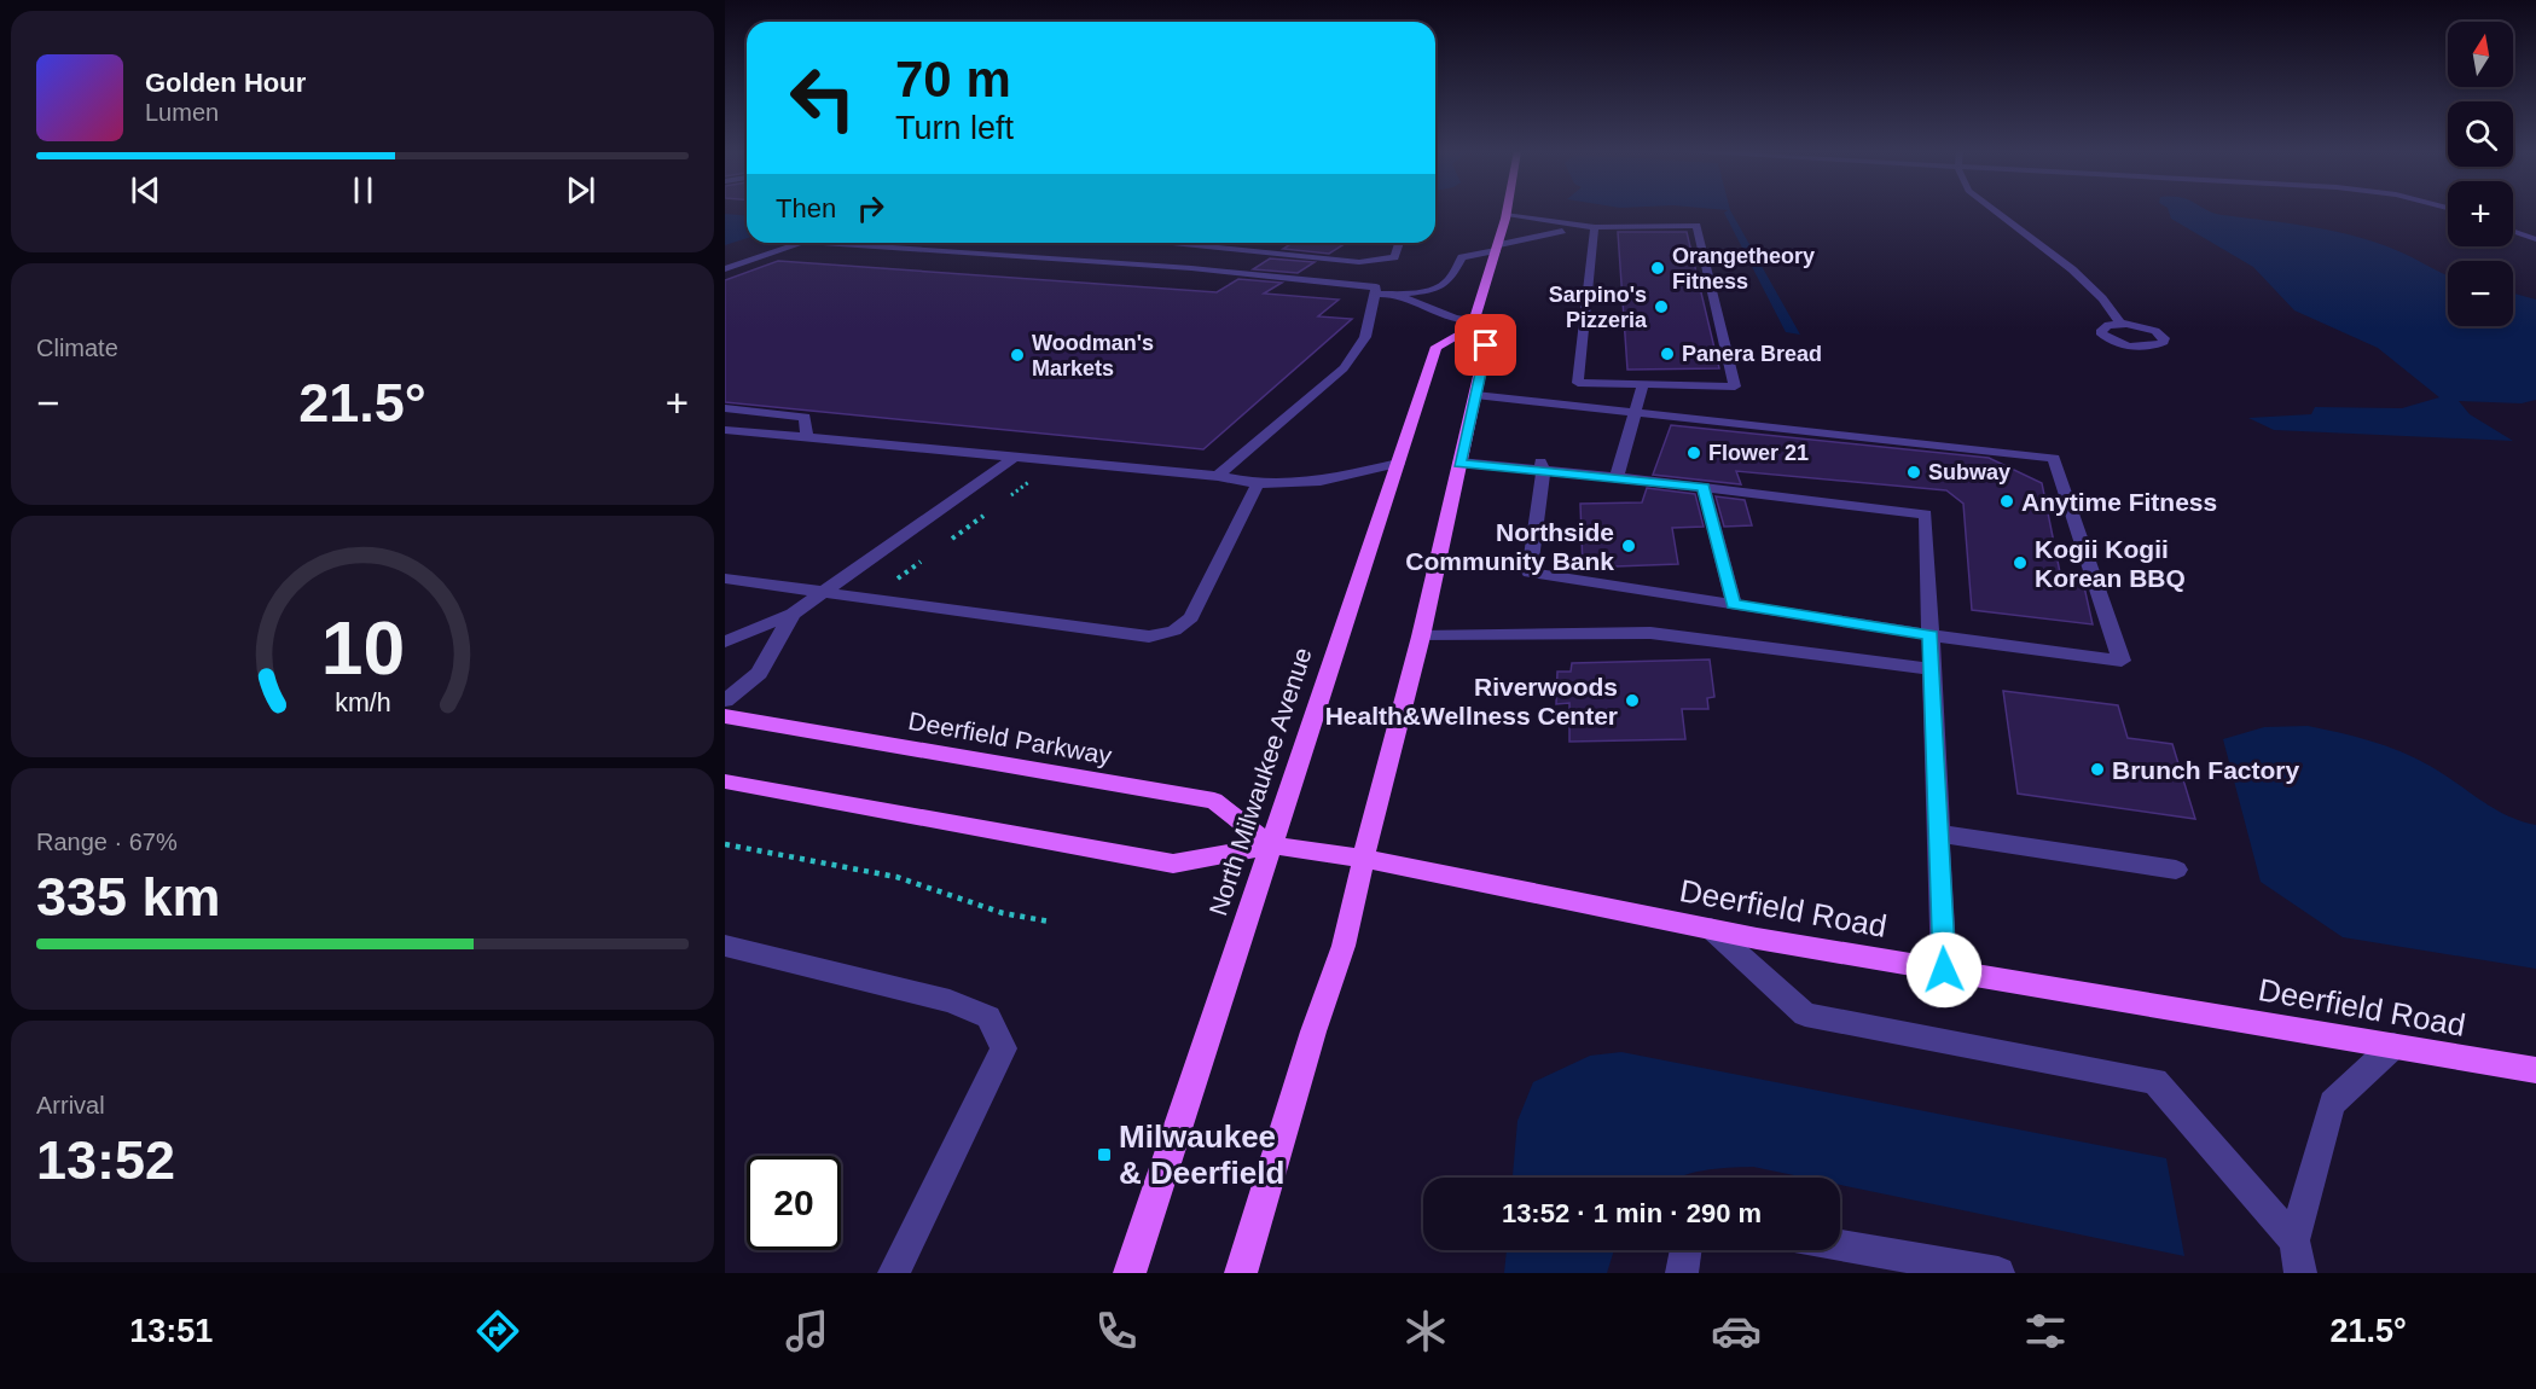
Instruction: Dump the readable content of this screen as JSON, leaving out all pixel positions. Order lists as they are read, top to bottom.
{
  "streets": {
    "main road": ["Deerfield Parkway", "North Milwaukee Avenue", "Deerfield Road"]
  },
  "crossings": [
    ["Deerfield Parkway", "North Milwaukee Avenue"]
  ],
  "places": {
    "other": [
      "Orangetheory Fitness",
      "Sarpino's Pizzeria",
      "Panera Bread",
      "Woodman's Markets",
      "Flower 21",
      "Subway",
      "Anytime Fitness",
      "Northside Community Bank",
      "Kogii Kogii Korean BBQ",
      "Riverwoods Health&Wellness Center",
      "Brunch Factory"
    ],
    "transit": ["Milwaukee & Deerfield"]
  },
  "north": "top",
  "page": {
    "map_buttons": ["+", "−"],
    "turn": ["70 m", "Turn left"],
    "song": ["Golden Hour", "Lumen"],
    "then": "Then",
    "tile": [
      "Climate",
      ["Range · 67%", "335 km"],
      ["Arrival", "13:52"]
    ],
    "heat": ["−", "21.5°", "+"],
    "limit": "20",
    "trip": "13:52 · 1 min · 290 m",
    "tabs": ["13:51", "21.5°"],
    "gauge": ["10", "km/h"]
  }
}
